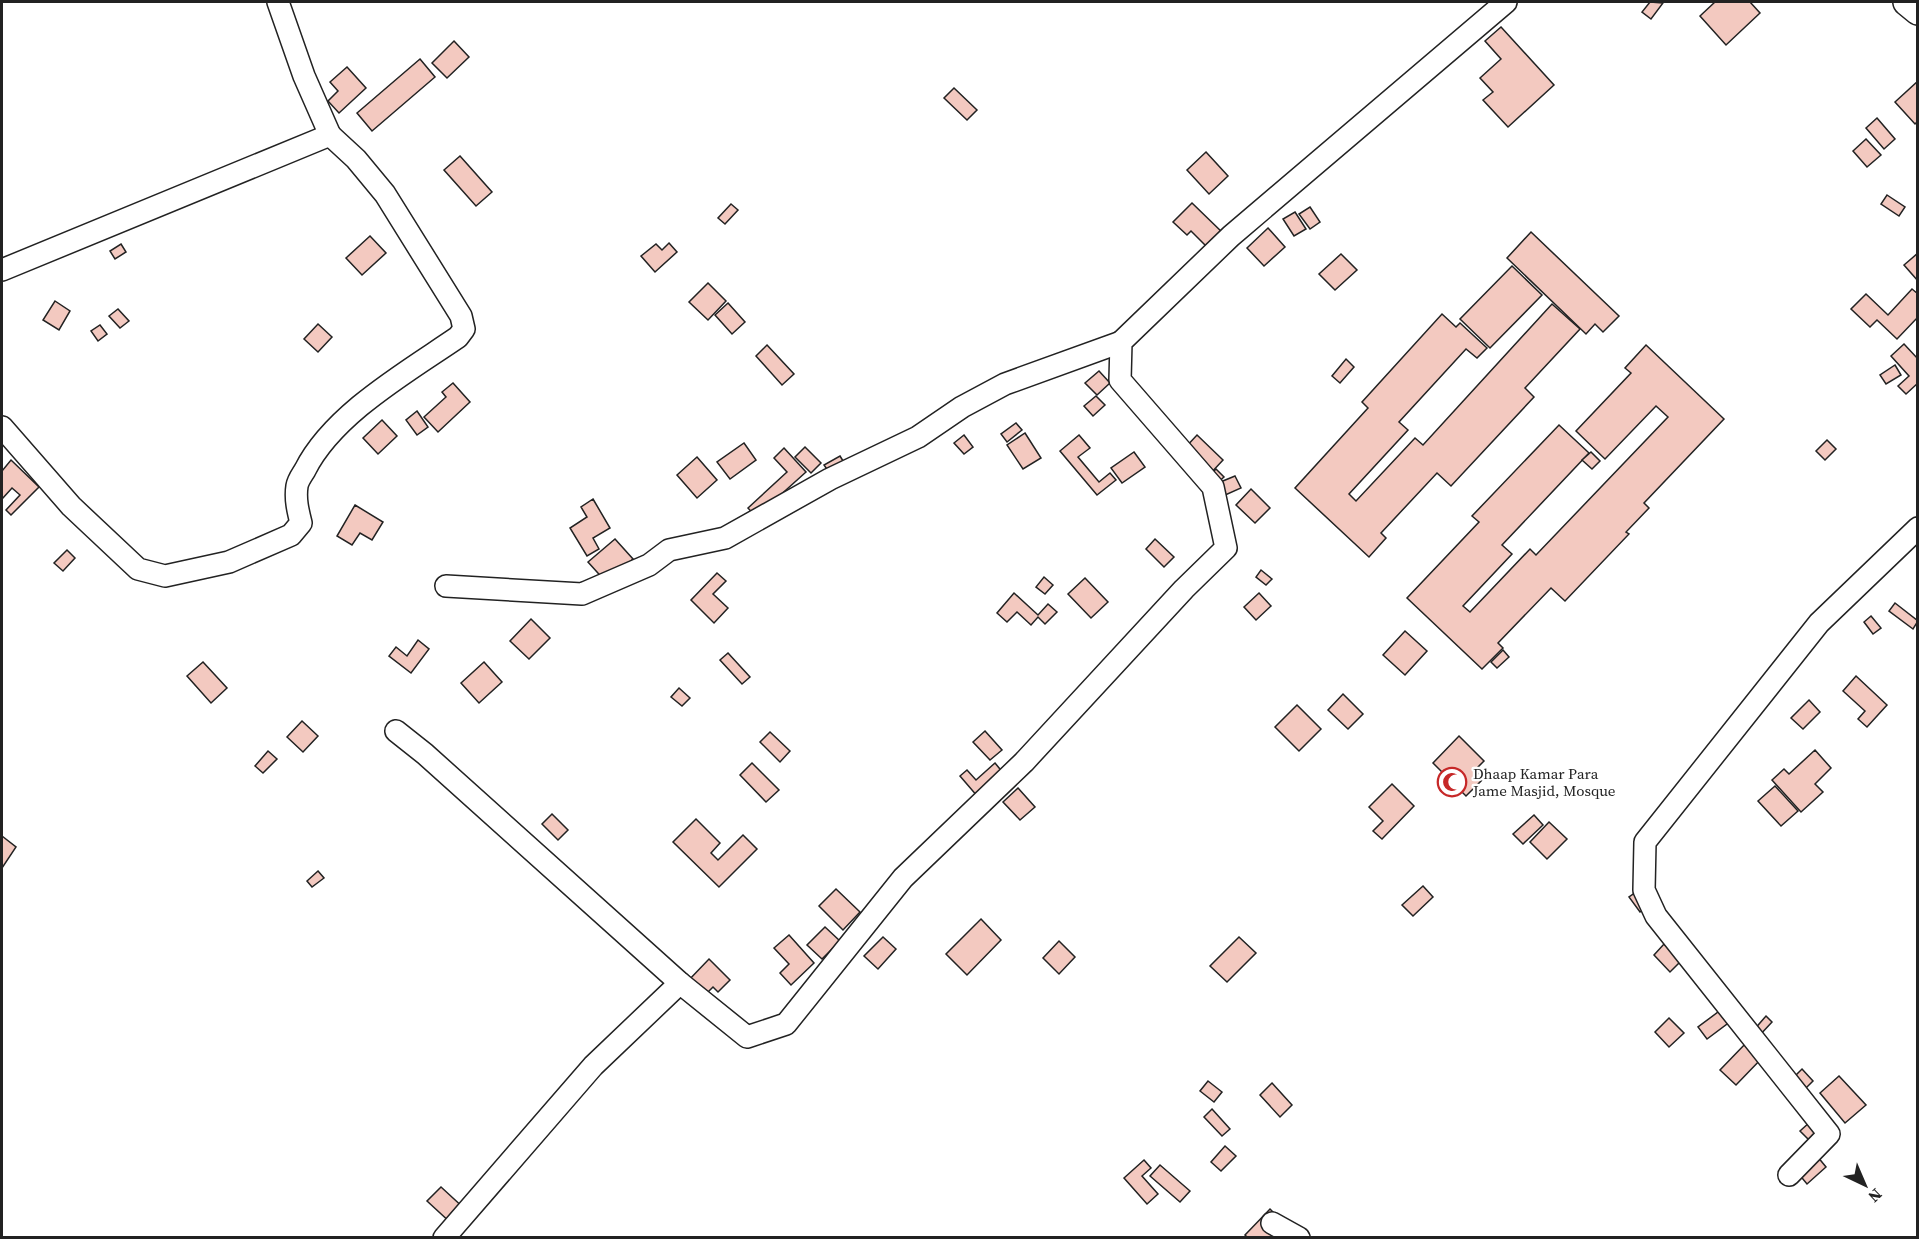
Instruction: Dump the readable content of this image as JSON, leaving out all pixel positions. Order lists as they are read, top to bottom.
{
  "places": {
    "mosque": ["Dhaap Kamar Para Jame Masjid, Mosque"]
  },
  "north": "bottom right"
}
